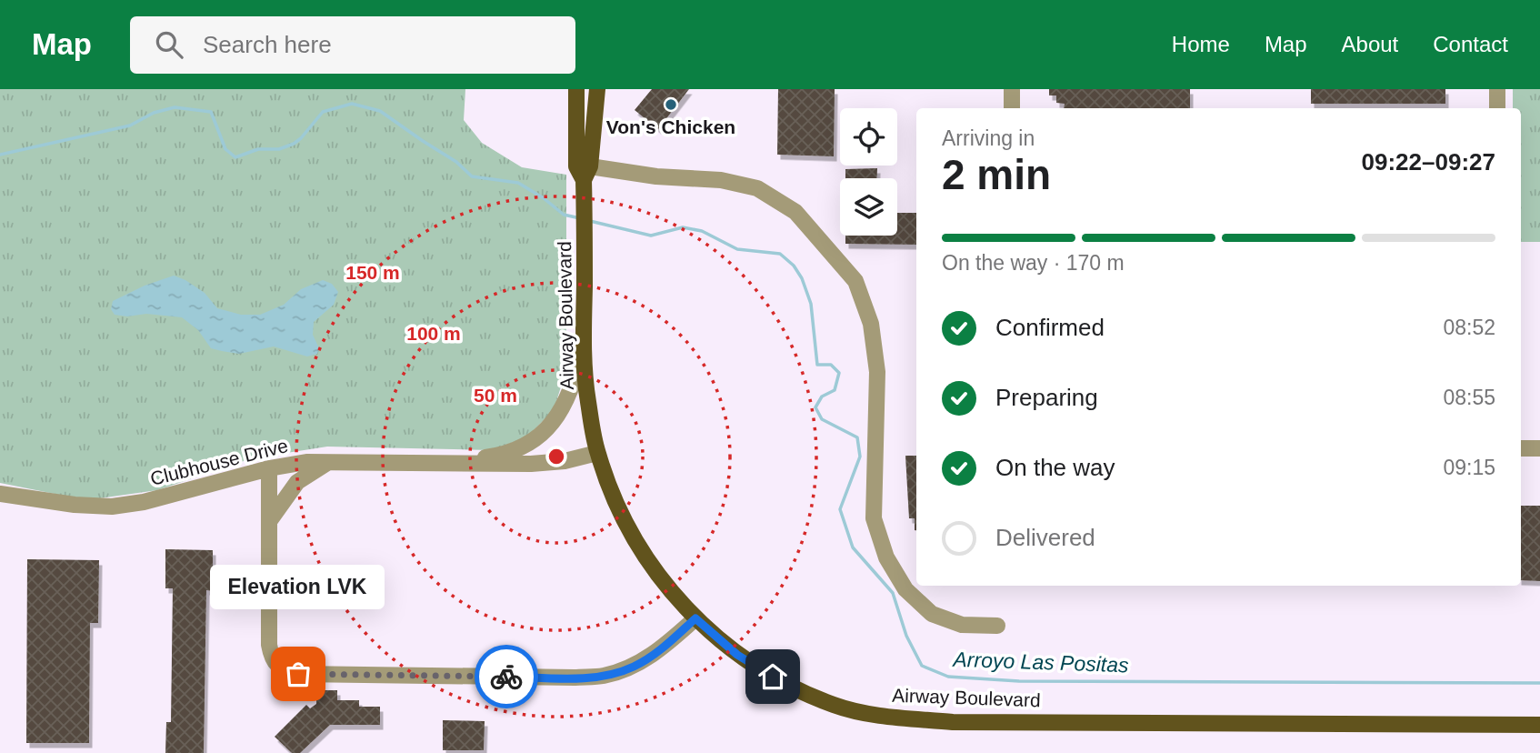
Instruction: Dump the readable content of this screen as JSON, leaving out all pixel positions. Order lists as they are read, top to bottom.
{
  "streets": {
    "main road": ["Airway Boulevard"],
    "street": ["Clubhouse Drive"]
  },
  "crossings": [
    ["Airway Boulevard", "Clubhouse Drive"]
  ],
  "water": ["Arroyo Las Positas"],
  "places": ["Von's Chicken", "Elevation LVK"],
  "page": {
    "header": "Map",
    "search": "Search here",
    "nav": [
      "Home",
      "Map",
      "About",
      "Contact"
    ],
    "heading": ["2 min", "Arriving in", "09:22–09:27"],
    "bar": "On the way · 170 m",
    "list": [
      ["Confirmed", "08:52"],
      ["Preparing", "08:55"],
      ["On the way", "09:15"],
      "Delivered"
    ],
    "bubble": "Elevation LVK"
  },
  "rings": ["150 m", "100 m", "50 m"]
}
